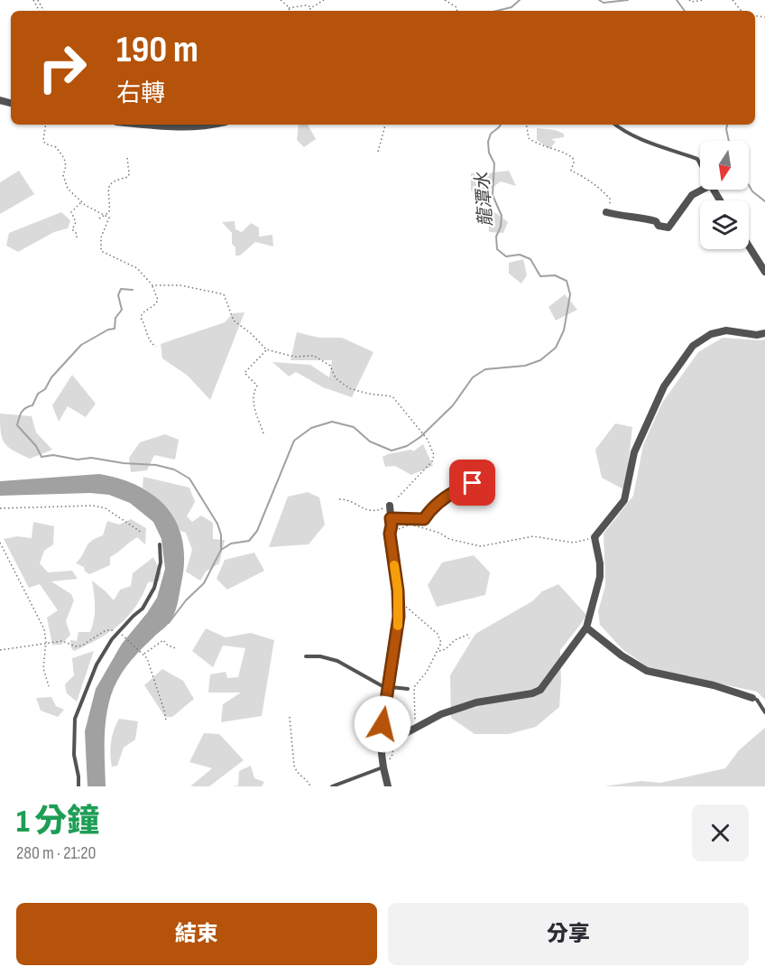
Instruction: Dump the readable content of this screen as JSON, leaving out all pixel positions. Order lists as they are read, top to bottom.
{
  "water": ["龍潭水"],
  "north": "bottom",
  "page": {
    "turn": ["190 m", "右轉"],
    "heading": ["1 分鐘", "280 m · 21:20"],
    "buttons": ["結束", "分享"]
  }
}
